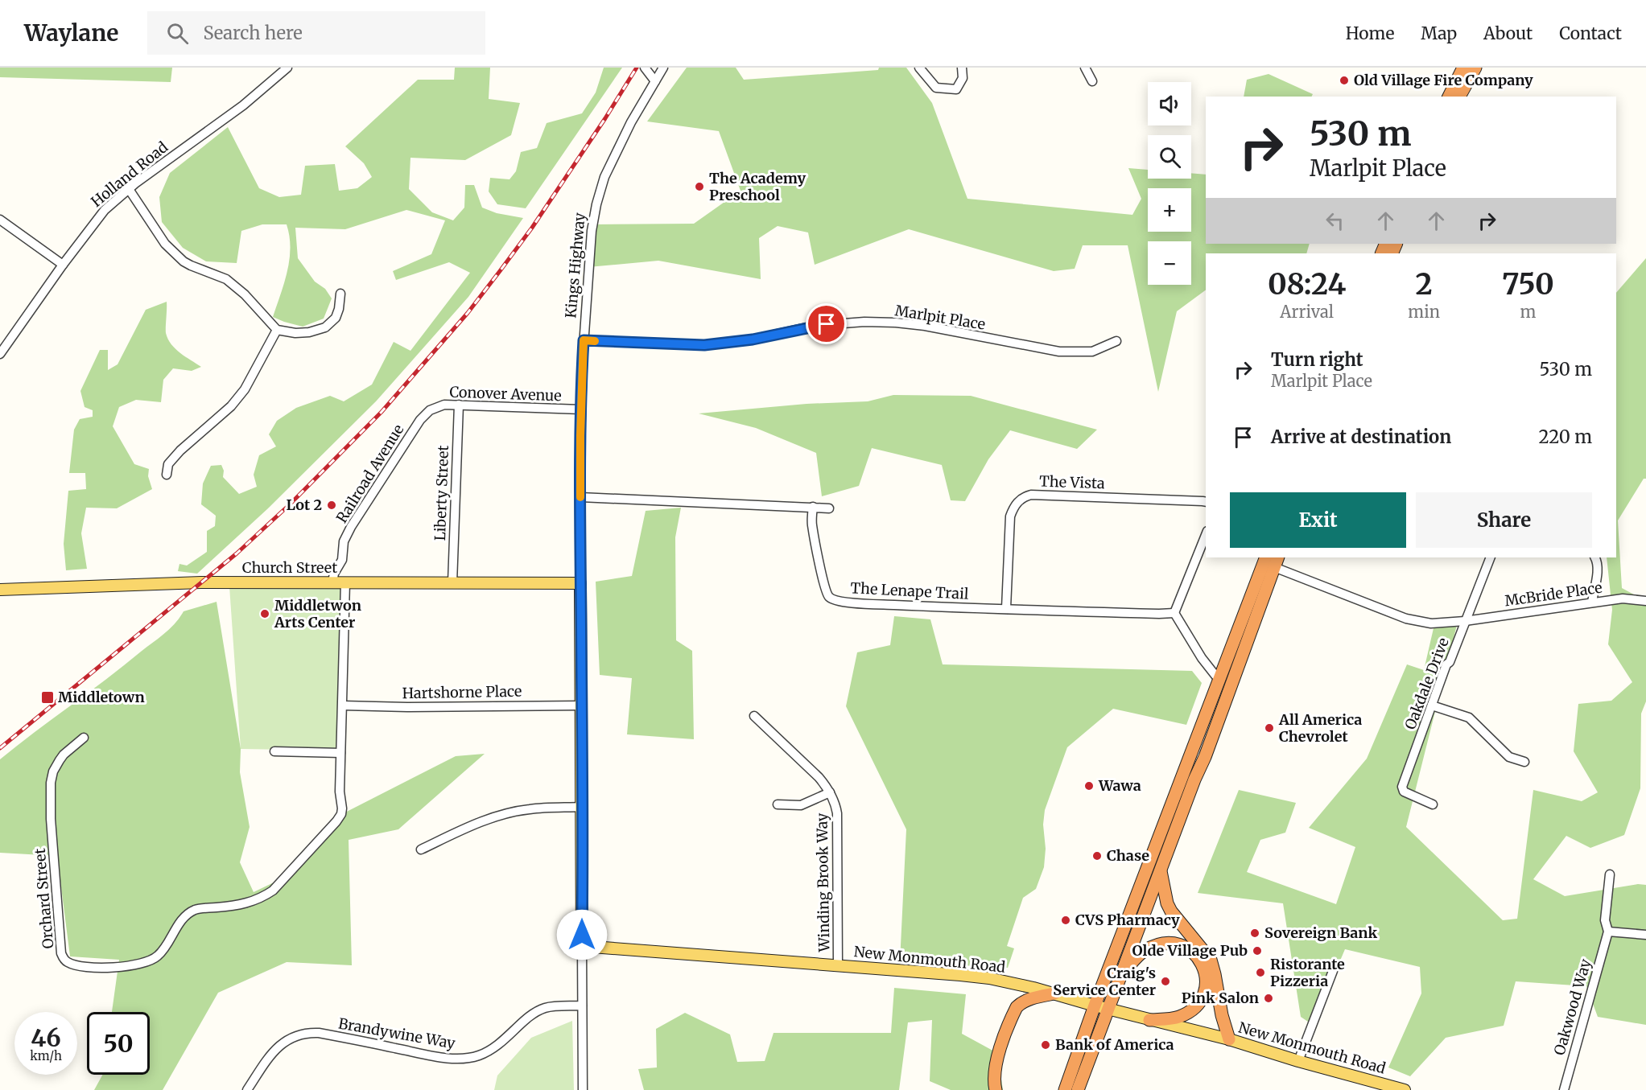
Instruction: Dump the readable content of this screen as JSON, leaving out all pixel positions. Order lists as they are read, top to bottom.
{
  "streets": {
    "main road": ["Kings Highway", "Church Street", "New Monmouth Road"],
    "street": [
      "Holland Road",
      "Marlpit Place",
      "Conover Avenue",
      "Railroad Avenue",
      "The Vista",
      "Liberty Street",
      "The Lenape Trail",
      "McBride Place",
      "Oakdale Drive",
      "Hartshorne Place",
      "Winding Brook Way",
      "Orchard Street",
      "Oakwood Way",
      "Brandywine Way"
    ]
  },
  "crossings": [
    ["Kings Highway", "Marlpit Place"],
    ["Kings Highway", "Conover Avenue"],
    ["Kings Highway", "Church Street"],
    ["Kings Highway", "Hartshorne Place"],
    ["Kings Highway", "New Monmouth Road"],
    ["Kings Highway", "Brandywine Way"],
    ["Conover Avenue", "Railroad Avenue"],
    ["Conover Avenue", "Liberty Street"],
    ["Railroad Avenue", "Church Street"],
    ["The Vista", "The Lenape Trail"],
    ["Liberty Street", "Church Street"],
    ["Church Street", "Orchard Street"],
    ["McBride Place", "Oakdale Drive"],
    ["Hartshorne Place", "Orchard Street"],
    ["Winding Brook Way", "New Monmouth Road"]
  ],
  "places": {
    "other": [
      "Old Village Fire Company",
      "The Academy Preschool",
      "Lot 2",
      "Middletwon Arts Center",
      "All America Chevrolet",
      "Wawa",
      "Chase",
      "CVS Pharmacy",
      "Sovereign Bank",
      "Olde Village Pub",
      "Ristorante Pizzeria",
      "Craig's Service Center",
      "Pink Salon",
      "Bank of America"
    ],
    "transit": ["Middletown"]
  },
  "page": {
    "header": "Waylane",
    "search": "Search here",
    "nav": [
      "Home",
      "Map",
      "About",
      "Contact"
    ],
    "map_buttons": ["+", "−"],
    "turn": ["530 m", "Marlpit Place"],
    "eta": [
      "08:24",
      "Arrival",
      "2",
      "min",
      "750",
      "m"
    ],
    "list": [
      {
        "name": "Turn right",
        "note": "Marlpit Place",
        "value": "530 m"
      },
      {
        "name": "Arrive at destination",
        "value": "220 m"
      }
    ],
    "buttons": ["Exit", "Share"],
    "speed": "46 km/h",
    "limit": "50"
  }
}
